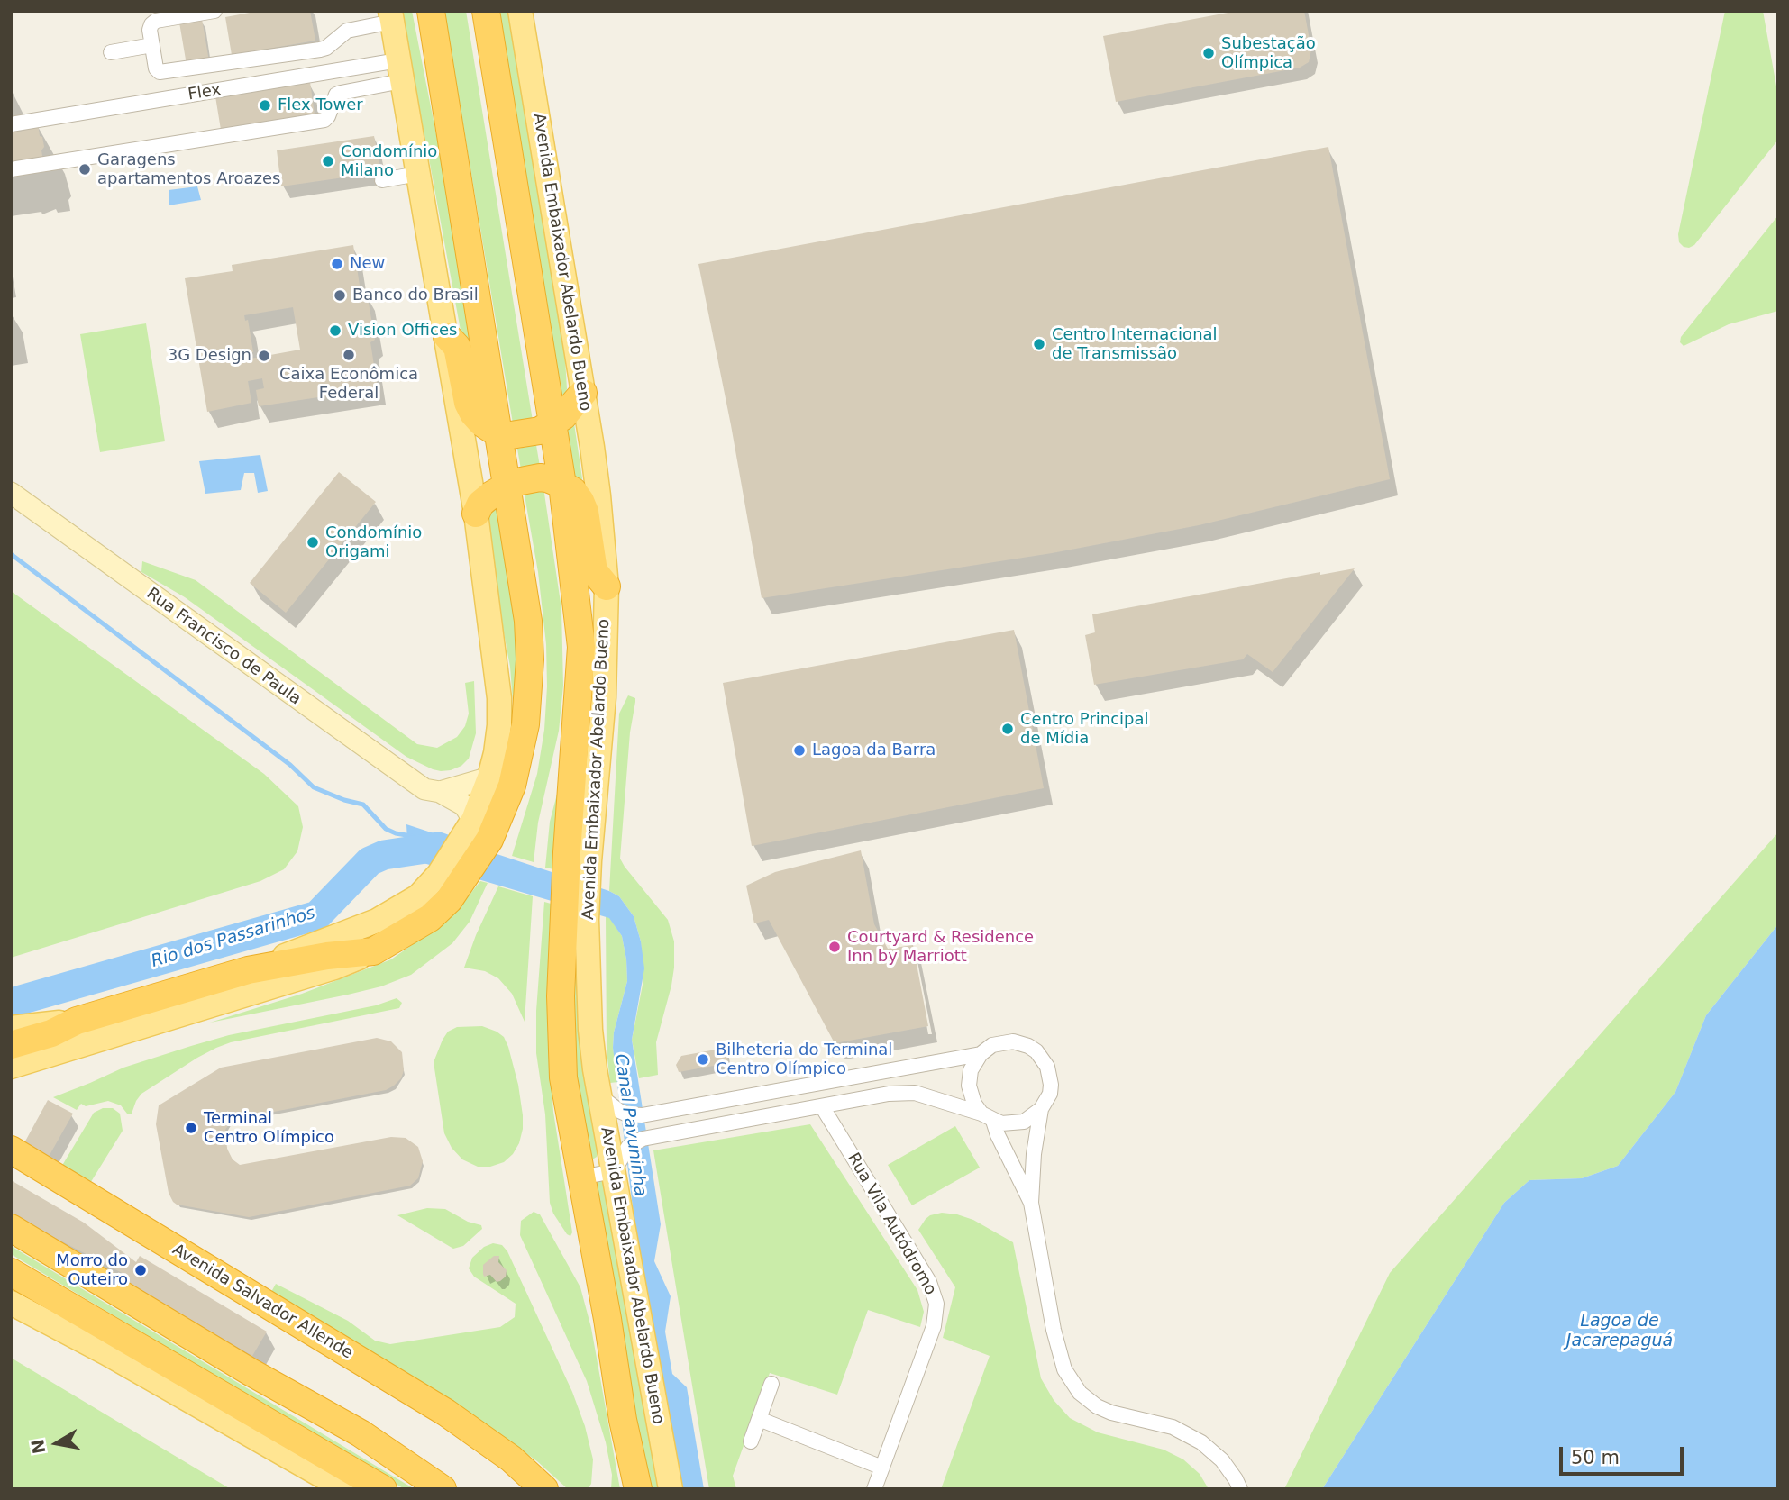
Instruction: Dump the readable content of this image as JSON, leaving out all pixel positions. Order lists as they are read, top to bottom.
{
  "streets": {
    "highway": ["Avenida Embaixador Abelardo Bueno", "Avenida Salvador Allende"],
    "street": ["Flex", "Rua Francisco de Paula", "Rua Vila Autódromo"]
  },
  "water": ["Rio dos Passarinhos", "Canal Pavuninha", "Lagoa de Jacarepaguá"],
  "places": [
    "Subestação Olímpica",
    "Flex Tower",
    "Condomínio Milano",
    "Garagens apartamentos Aroazes",
    "New",
    "Banco do Brasil",
    "Vision Offices",
    "Centro Internacional de Transmissão",
    "Caixa Econômica Federal",
    "3G Design",
    "Condomínio Origami",
    "Centro Principal de Mídia",
    "Lagoa da Barra",
    "Courtyard & Residence Inn by Marriott",
    "Bilheteria do Terminal Centro Olímpico",
    "Terminal Centro Olímpico",
    "Morro do Outeiro"
  ],
  "scale_bar": "50 m",
  "north": "left"
}
